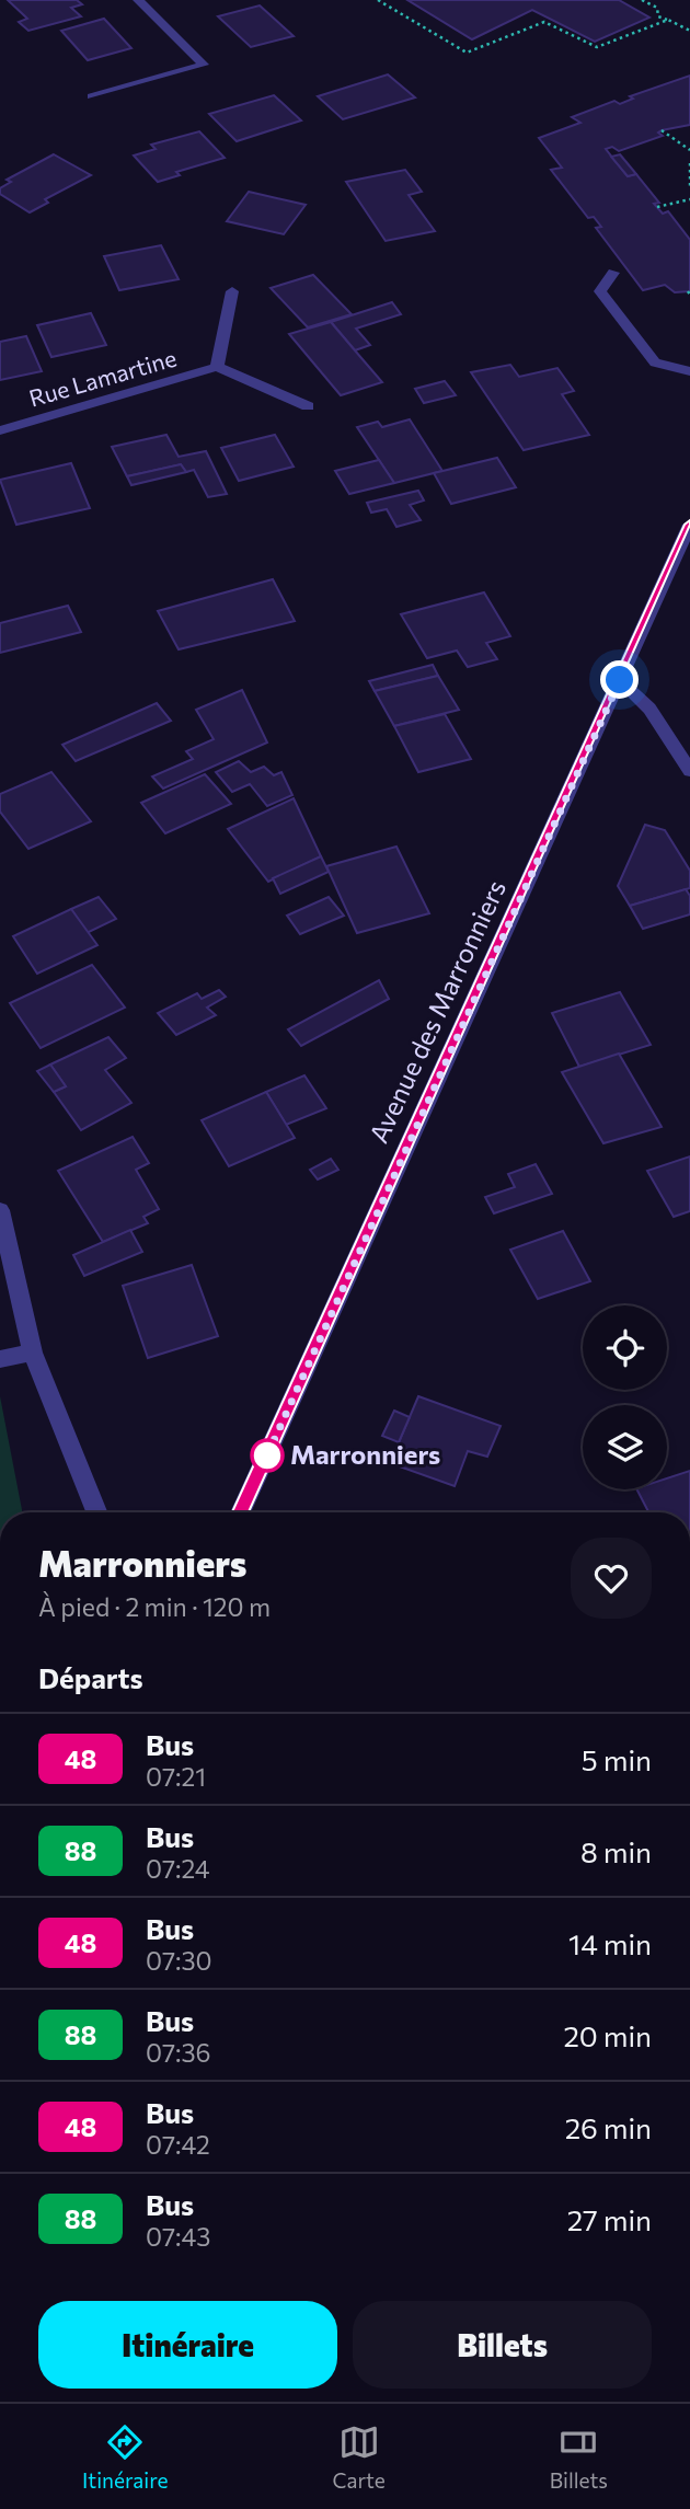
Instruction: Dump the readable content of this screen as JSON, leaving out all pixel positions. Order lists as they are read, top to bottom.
{
  "streets": {
    "street": ["Rue Lamartine", "Avenue des Marronniers"]
  },
  "places": ["Marronniers"],
  "lines": ["bus line 48"],
  "page": {
    "heading": [
      ["Marronniers", "À pied · 2 min · 120 m"],
      "Départs"
    ],
    "list": [
      {
        "mark": "48",
        "name": "Bus",
        "note": "07:21",
        "value": "5 min"
      },
      {
        "mark": "88",
        "name": "Bus",
        "note": "07:24",
        "value": "8 min"
      },
      {
        "mark": "48",
        "name": "Bus",
        "note": "07:30",
        "value": "14 min"
      },
      {
        "mark": "88",
        "name": "Bus",
        "note": "07:36",
        "value": "20 min"
      },
      {
        "mark": "48",
        "name": "Bus",
        "note": "07:42",
        "value": "26 min"
      },
      {
        "mark": "88",
        "name": "Bus",
        "note": "07:43",
        "value": "27 min"
      }
    ],
    "buttons": ["Itinéraire", "Billets"],
    "tabs": ["Itinéraire", "Carte", "Billets"]
  }
}
